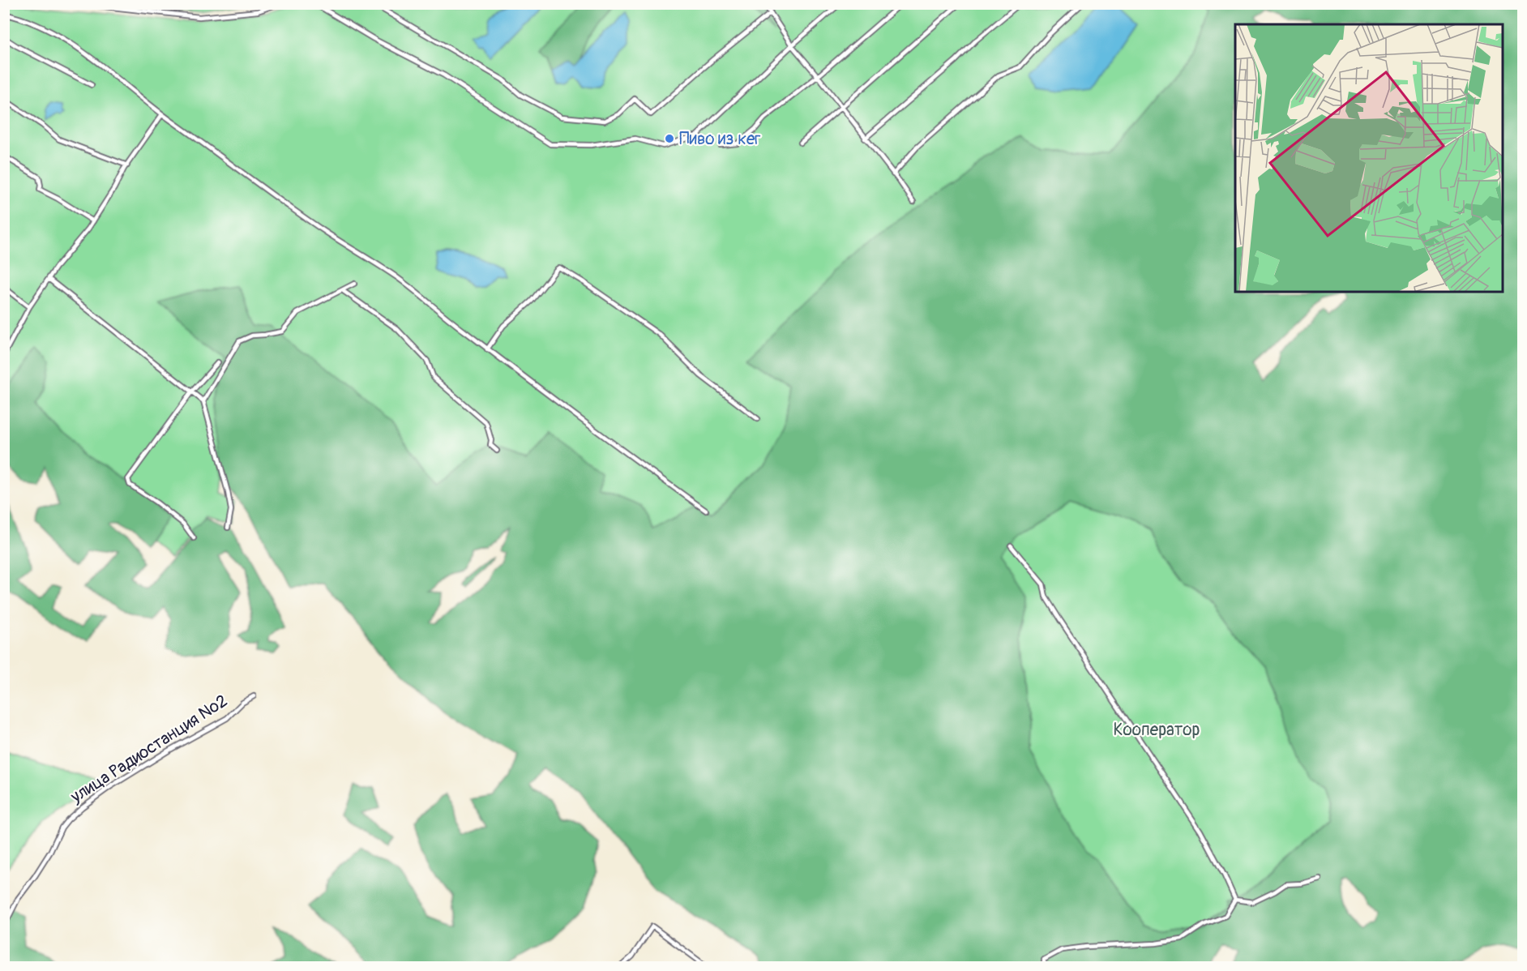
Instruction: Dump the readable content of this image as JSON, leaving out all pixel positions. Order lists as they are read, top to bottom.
{
  "streets": {
    "street": ["улица Радиостанция №2"]
  },
  "parks": ["Кооператор"],
  "places": ["Пиво из кег"]
}
